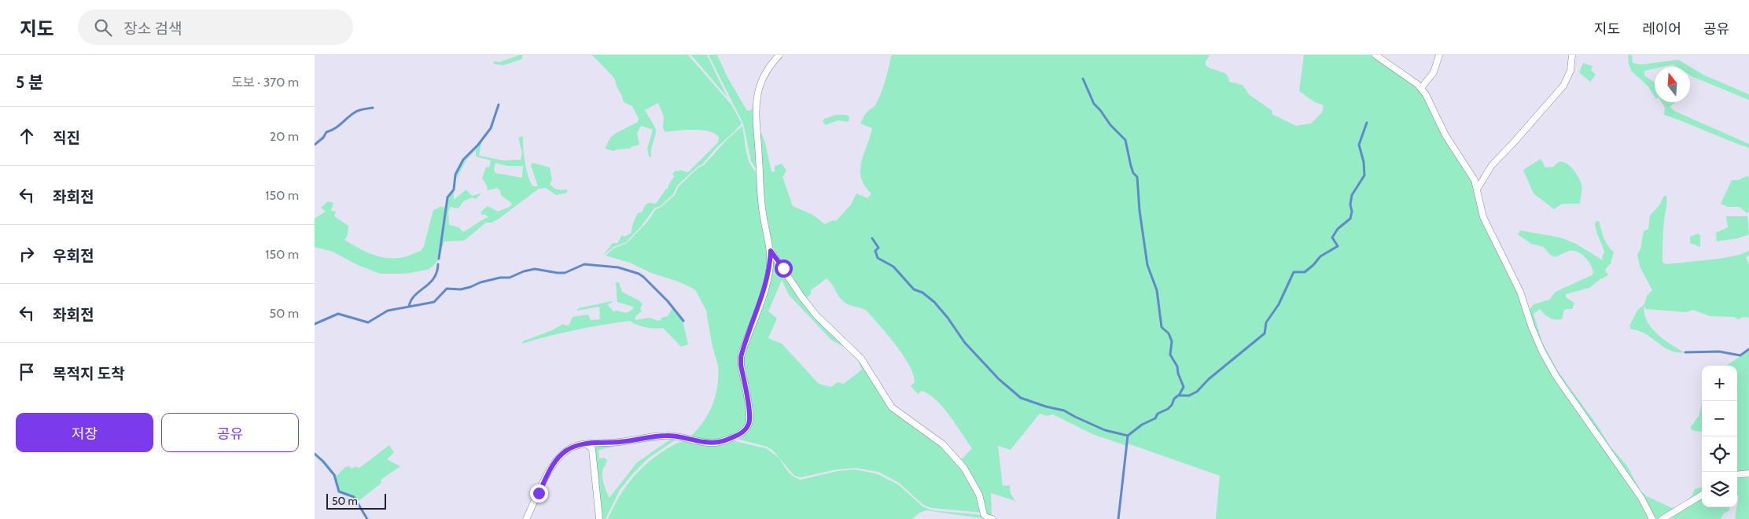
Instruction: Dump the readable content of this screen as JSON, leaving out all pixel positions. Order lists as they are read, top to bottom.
{
  "scale_bar": "50 m",
  "north": "top",
  "page": {
    "header": "지도",
    "search": "장소 검색",
    "nav": ["지도", "레이어", "공유"],
    "heading": ["5 분", "도보 · 370 m"],
    "list": [
      ["직진", "20 m"],
      ["좌회전", "150 m"],
      ["우회전", "150 m"],
      ["좌회전", "50 m"],
      "목적지 도착"
    ],
    "map_buttons": ["+", "−"],
    "buttons": ["저장", "공유"],
    "scale": "50 m"
  }
}
